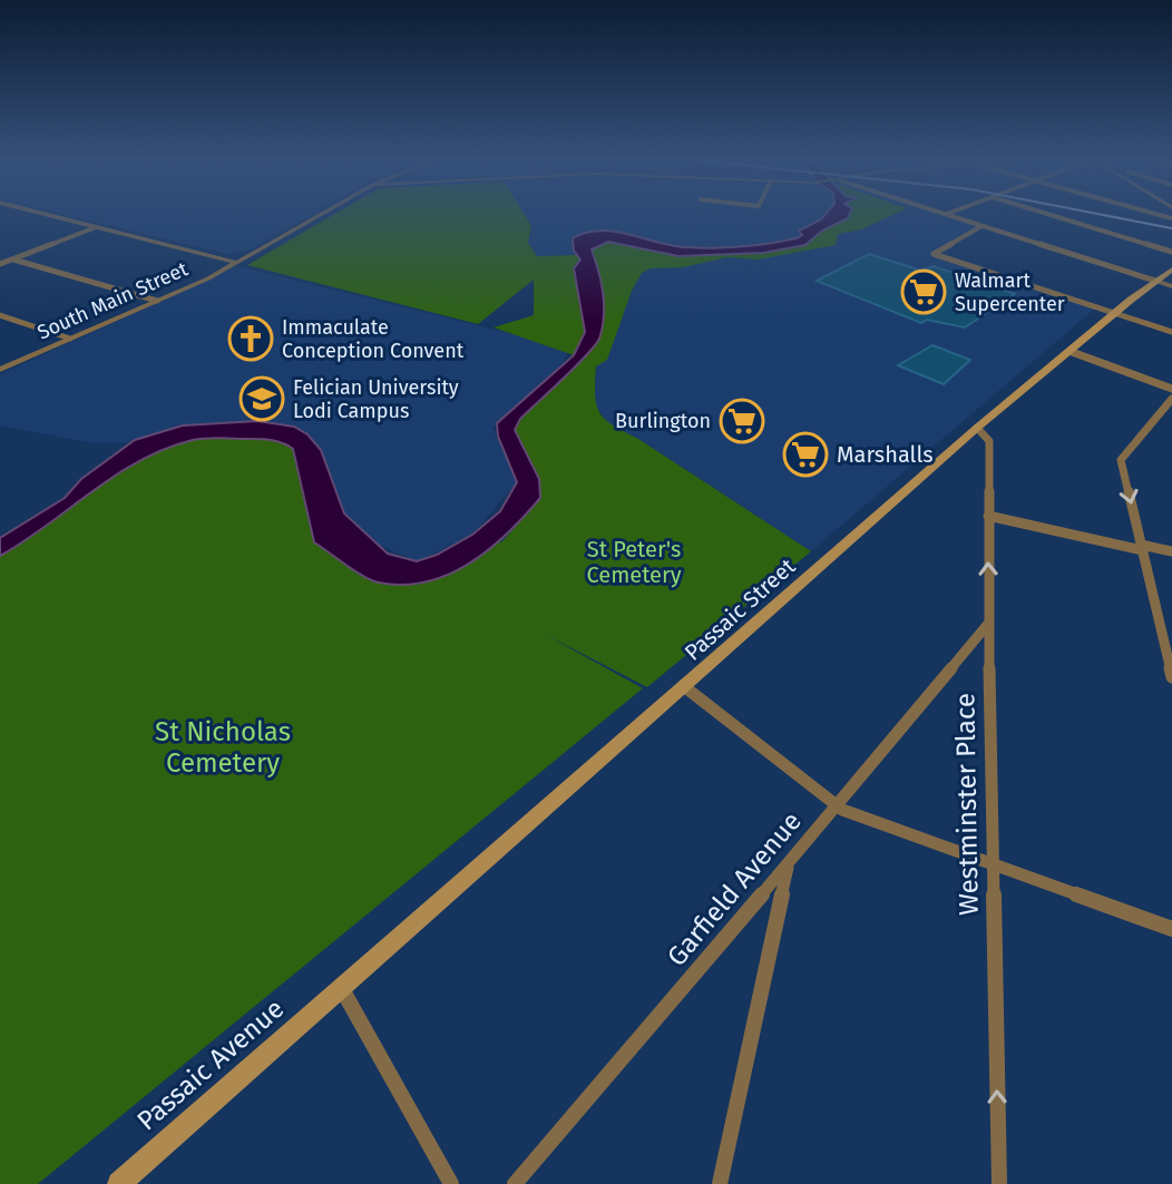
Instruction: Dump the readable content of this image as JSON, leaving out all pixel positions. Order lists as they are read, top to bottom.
{
  "streets": {
    "main road": ["Passaic Street", "Passaic Avenue"],
    "street": ["South Main Street", "Westminster Place", "Garfield Avenue"]
  },
  "crossings": [
    ["Passaic Street", "Westminster Place"],
    ["Passaic Street", "Passaic Avenue"],
    ["Westminster Place", "Garfield Avenue"]
  ],
  "one_way": ["Westminster Place"],
  "parks": ["St Peter's Cemetery", "St Nicholas Cemetery"],
  "places": {
    "supermarket": ["Walmart Supercenter", "Burlington", "Marshalls"],
    "church": ["Immaculate Conception Convent"],
    "school or university": ["Felician University Lodi Campus"]
  }
}
